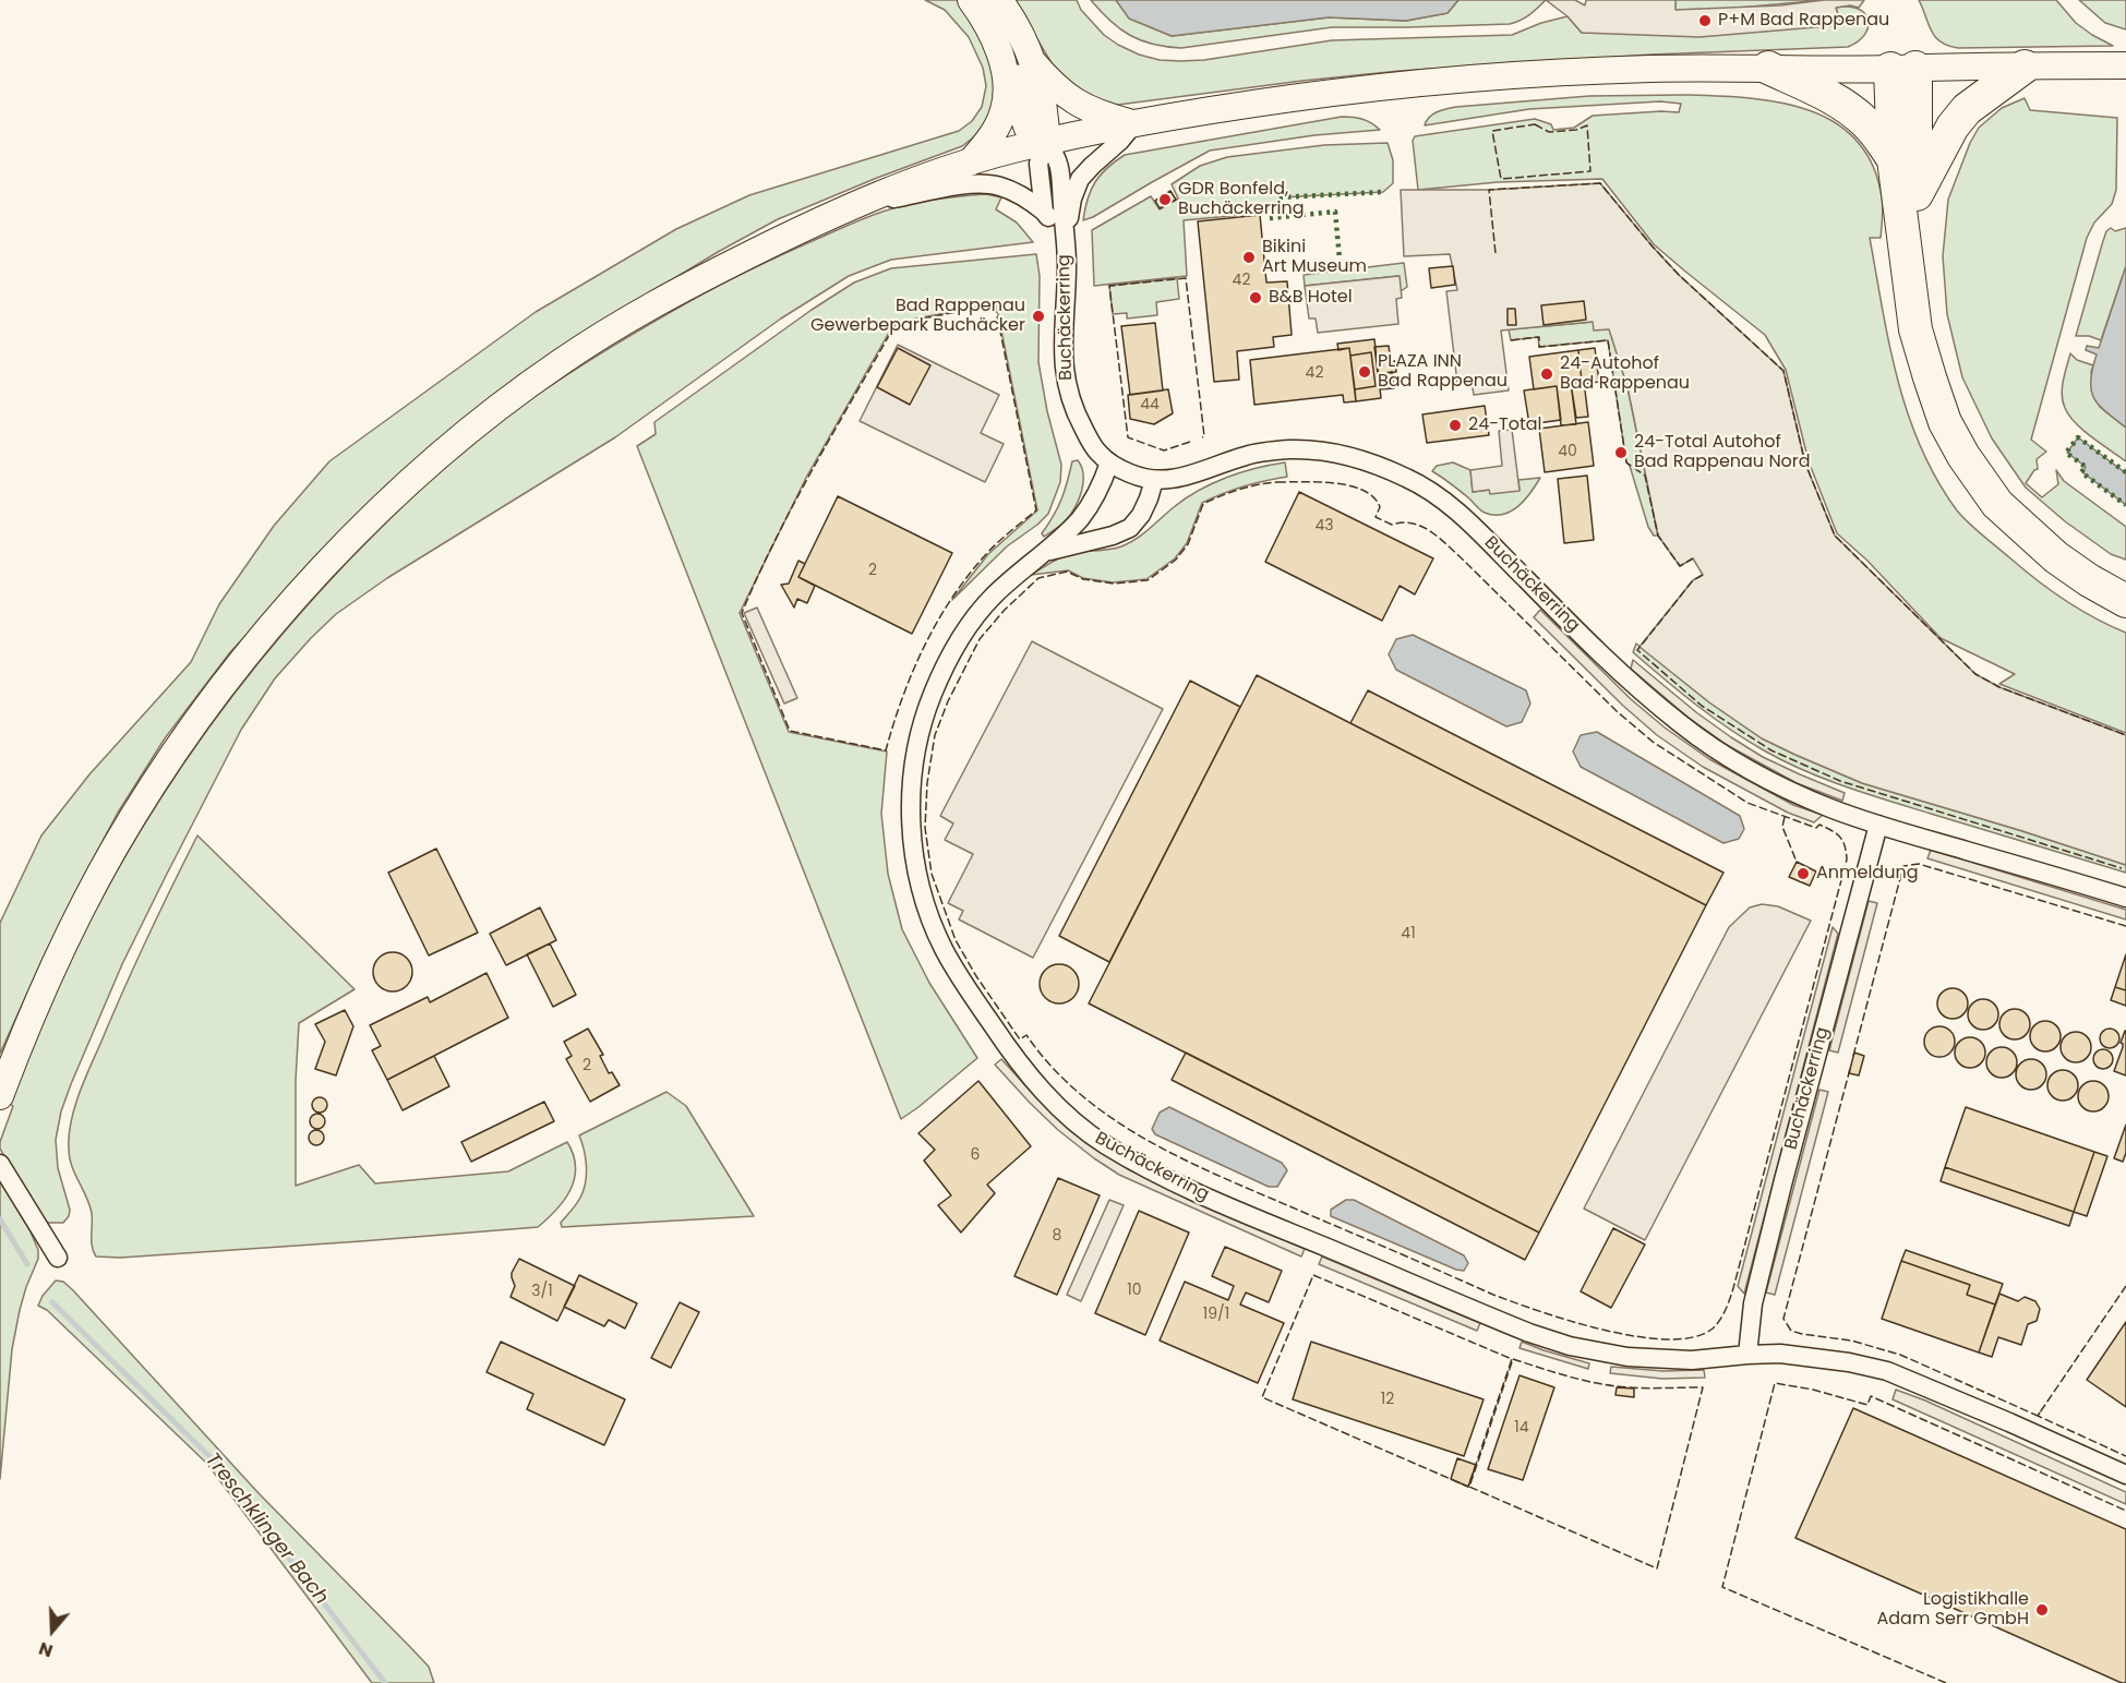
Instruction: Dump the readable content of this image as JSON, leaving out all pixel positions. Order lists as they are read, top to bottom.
{
  "streets": {
    "street": ["Buchäckerring"]
  },
  "water": ["Treschklinger Bach"],
  "places": [
    "P+M Bad Rappenau",
    "GDR Bonfeld, Buchäckerring",
    "Bikini Art Museum",
    "B&B Hotel",
    "Bad Rappenau Gewerbepark Buchäcker",
    "PLAZA INN Bad Rappenau",
    "24-Autohof Bad Rappenau",
    "24-Total",
    "24-Total Autohof Bad Rappenau Nord",
    "Anmeldung",
    "Logistikhalle Adam Serr GmbH"
  ],
  "house_numbers": [
    "42",
    "42",
    "44",
    "40",
    "43",
    "2",
    "41",
    "2",
    "6",
    "8",
    "10",
    "3/1",
    "19/1",
    "12",
    "14"
  ],
  "north": "bottom"
}
